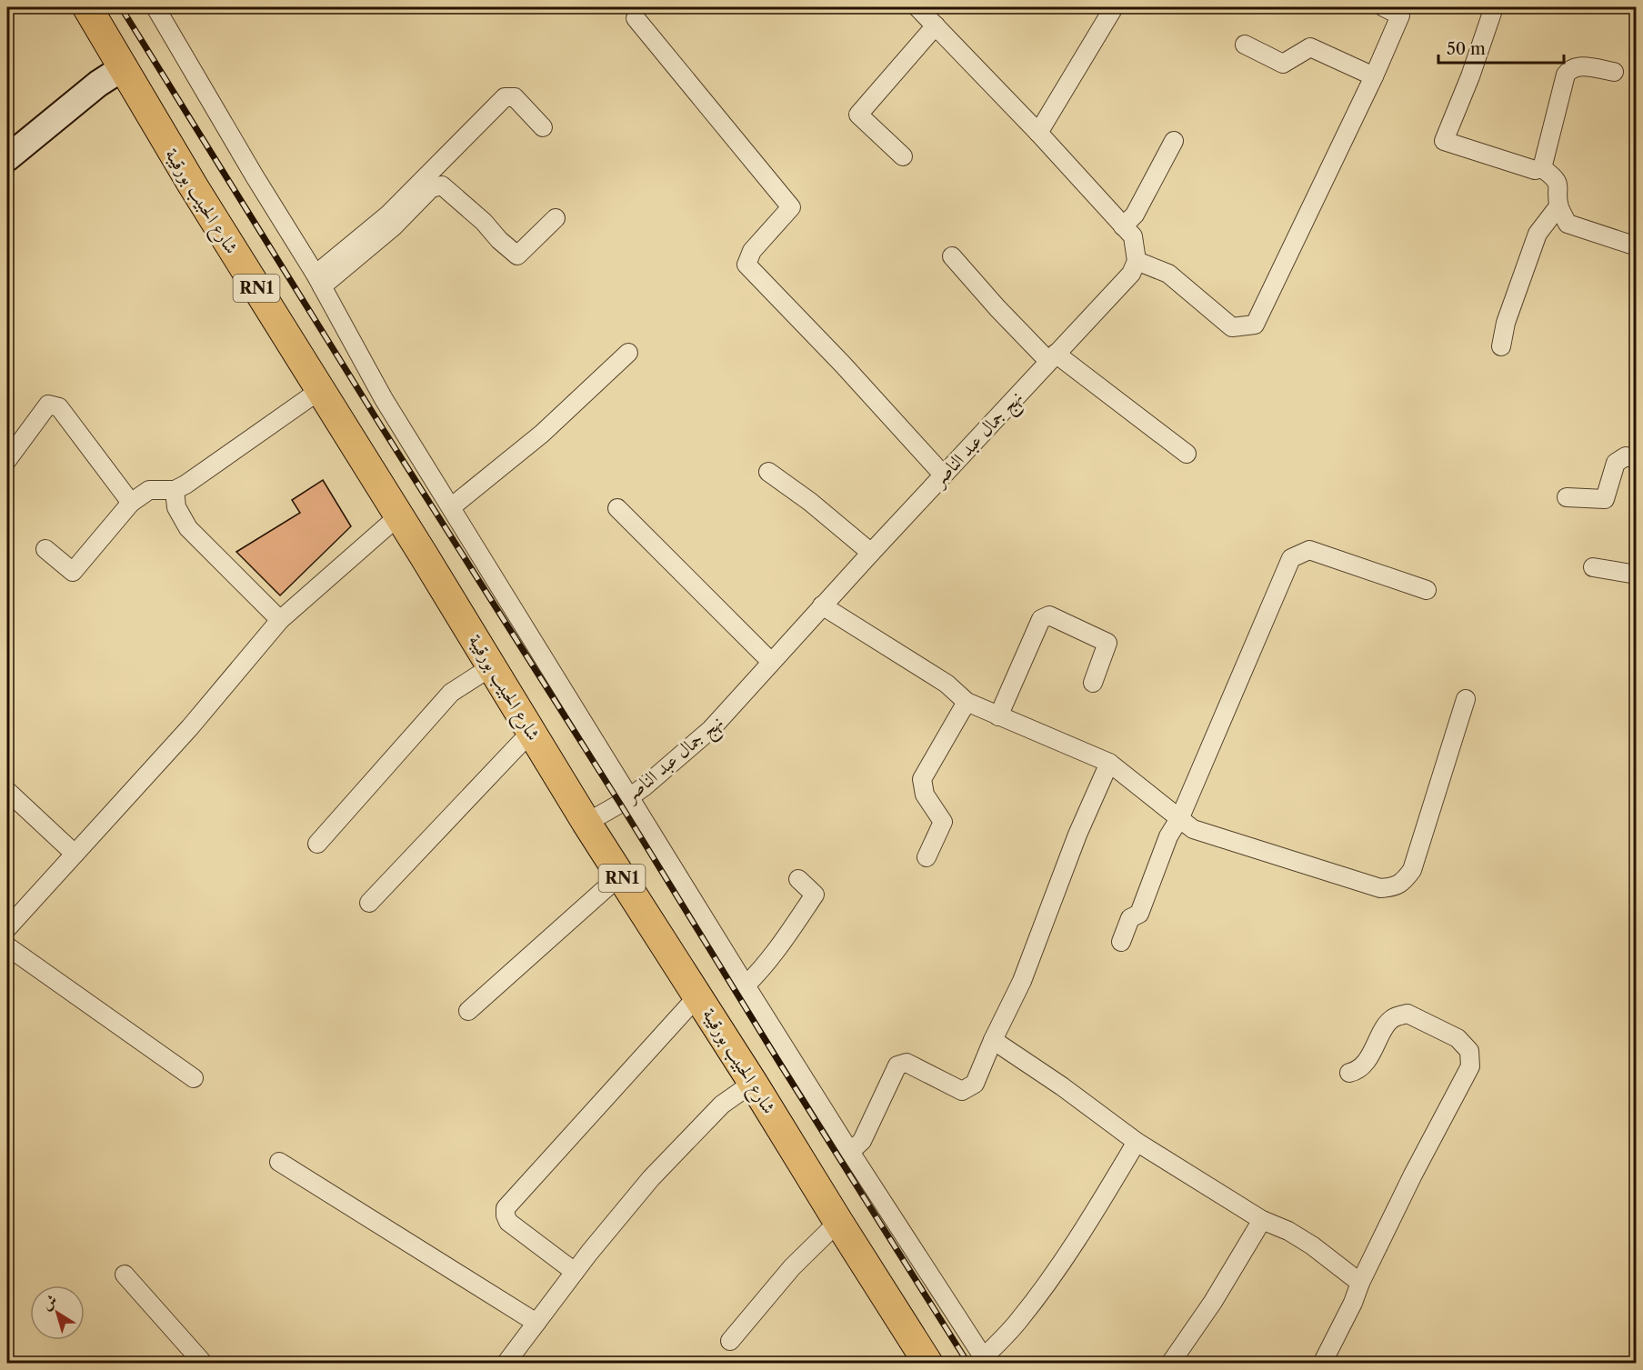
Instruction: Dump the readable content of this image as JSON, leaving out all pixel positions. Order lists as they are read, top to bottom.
{
  "streets": {
    "main road": ["شارع الحبيب بورقيبة", "RN1"],
    "street": ["نهج جمال عبد الناصر"]
  },
  "crossings": [
    ["شارع الحبيب بورقيبة", "نهج جمال عبد الناصر"]
  ],
  "scale_bar": "50 m",
  "north": "top left"
}
